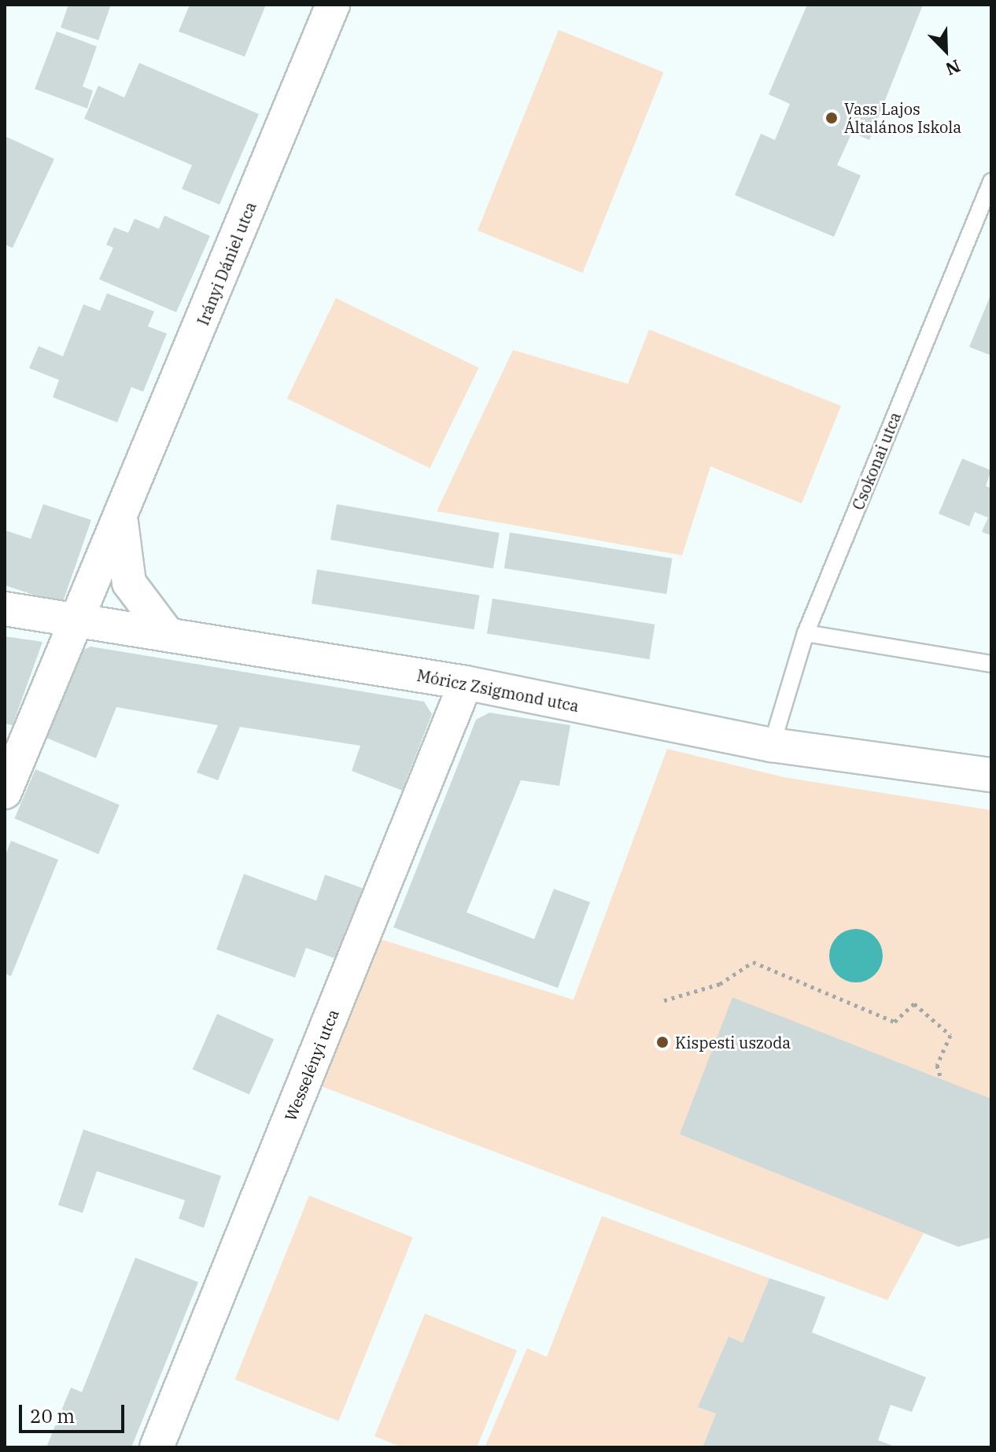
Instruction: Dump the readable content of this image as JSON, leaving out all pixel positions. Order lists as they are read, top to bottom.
{
  "streets": {
    "street": ["Irányi Dániel utca", "Móricz Zsigmond utca", "Wesselényi utca"],
    "lane": ["Csokonai utca"]
  },
  "crossings": [
    ["Irányi Dániel utca", "Móricz Zsigmond utca"],
    ["Csokonai utca", "Móricz Zsigmond utca"],
    ["Móricz Zsigmond utca", "Wesselényi utca"]
  ],
  "places": ["Vass Lajos Általános Iskola", "Kispesti uszoda"],
  "scale_bar": "20 m",
  "north": "bottom right"
}
